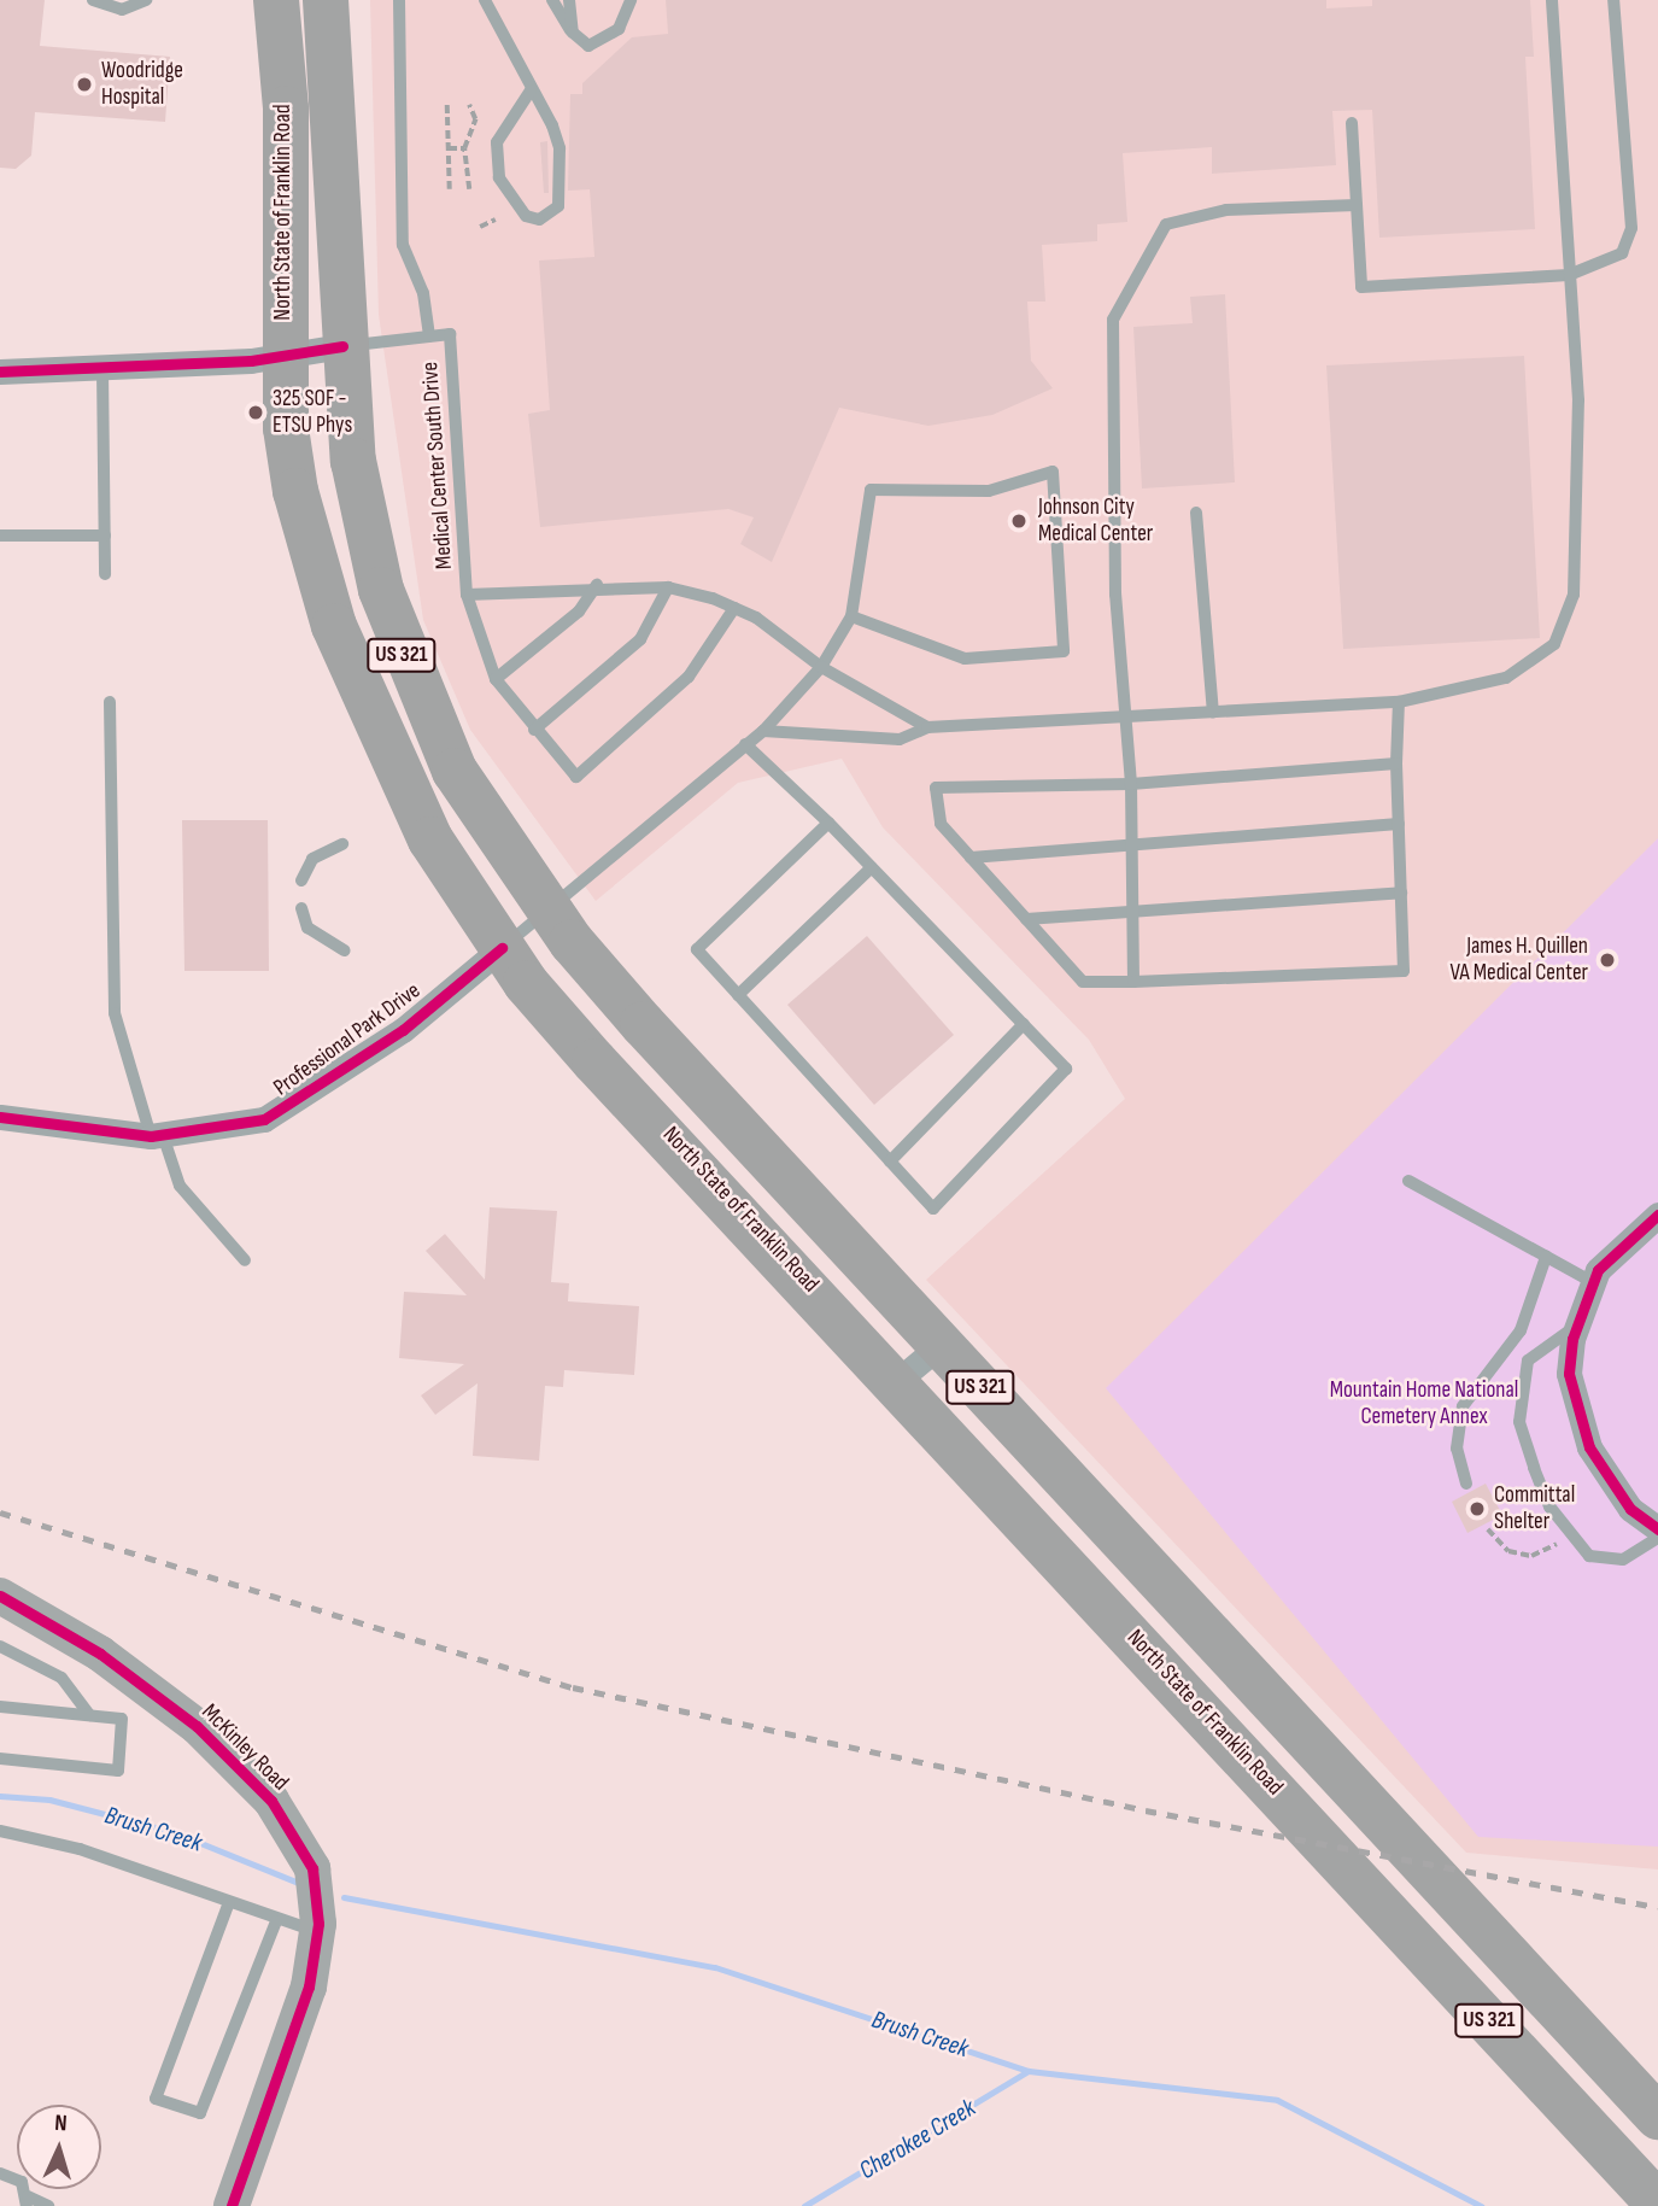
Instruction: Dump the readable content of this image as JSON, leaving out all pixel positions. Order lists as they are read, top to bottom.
{
  "streets": {
    "highway": ["North State of Franklin Road", "US 321"],
    "street": ["Professional Park Drive", "McKinley Road"],
    "lane": ["Medical Center South Drive"]
  },
  "crossings": [
    ["North State of Franklin Road", "Professional Park Drive"]
  ],
  "water": ["Brush Creek", "Cherokee Creek"],
  "parks": ["Mountain Home National Cemetery Annex"],
  "places": [
    "Woodridge Hospital",
    "325 SOF - ETSU Phys",
    "Johnson City Medical Center",
    "James H. Quillen VA Medical Center",
    "Committal Shelter"
  ],
  "north": "top"
}
